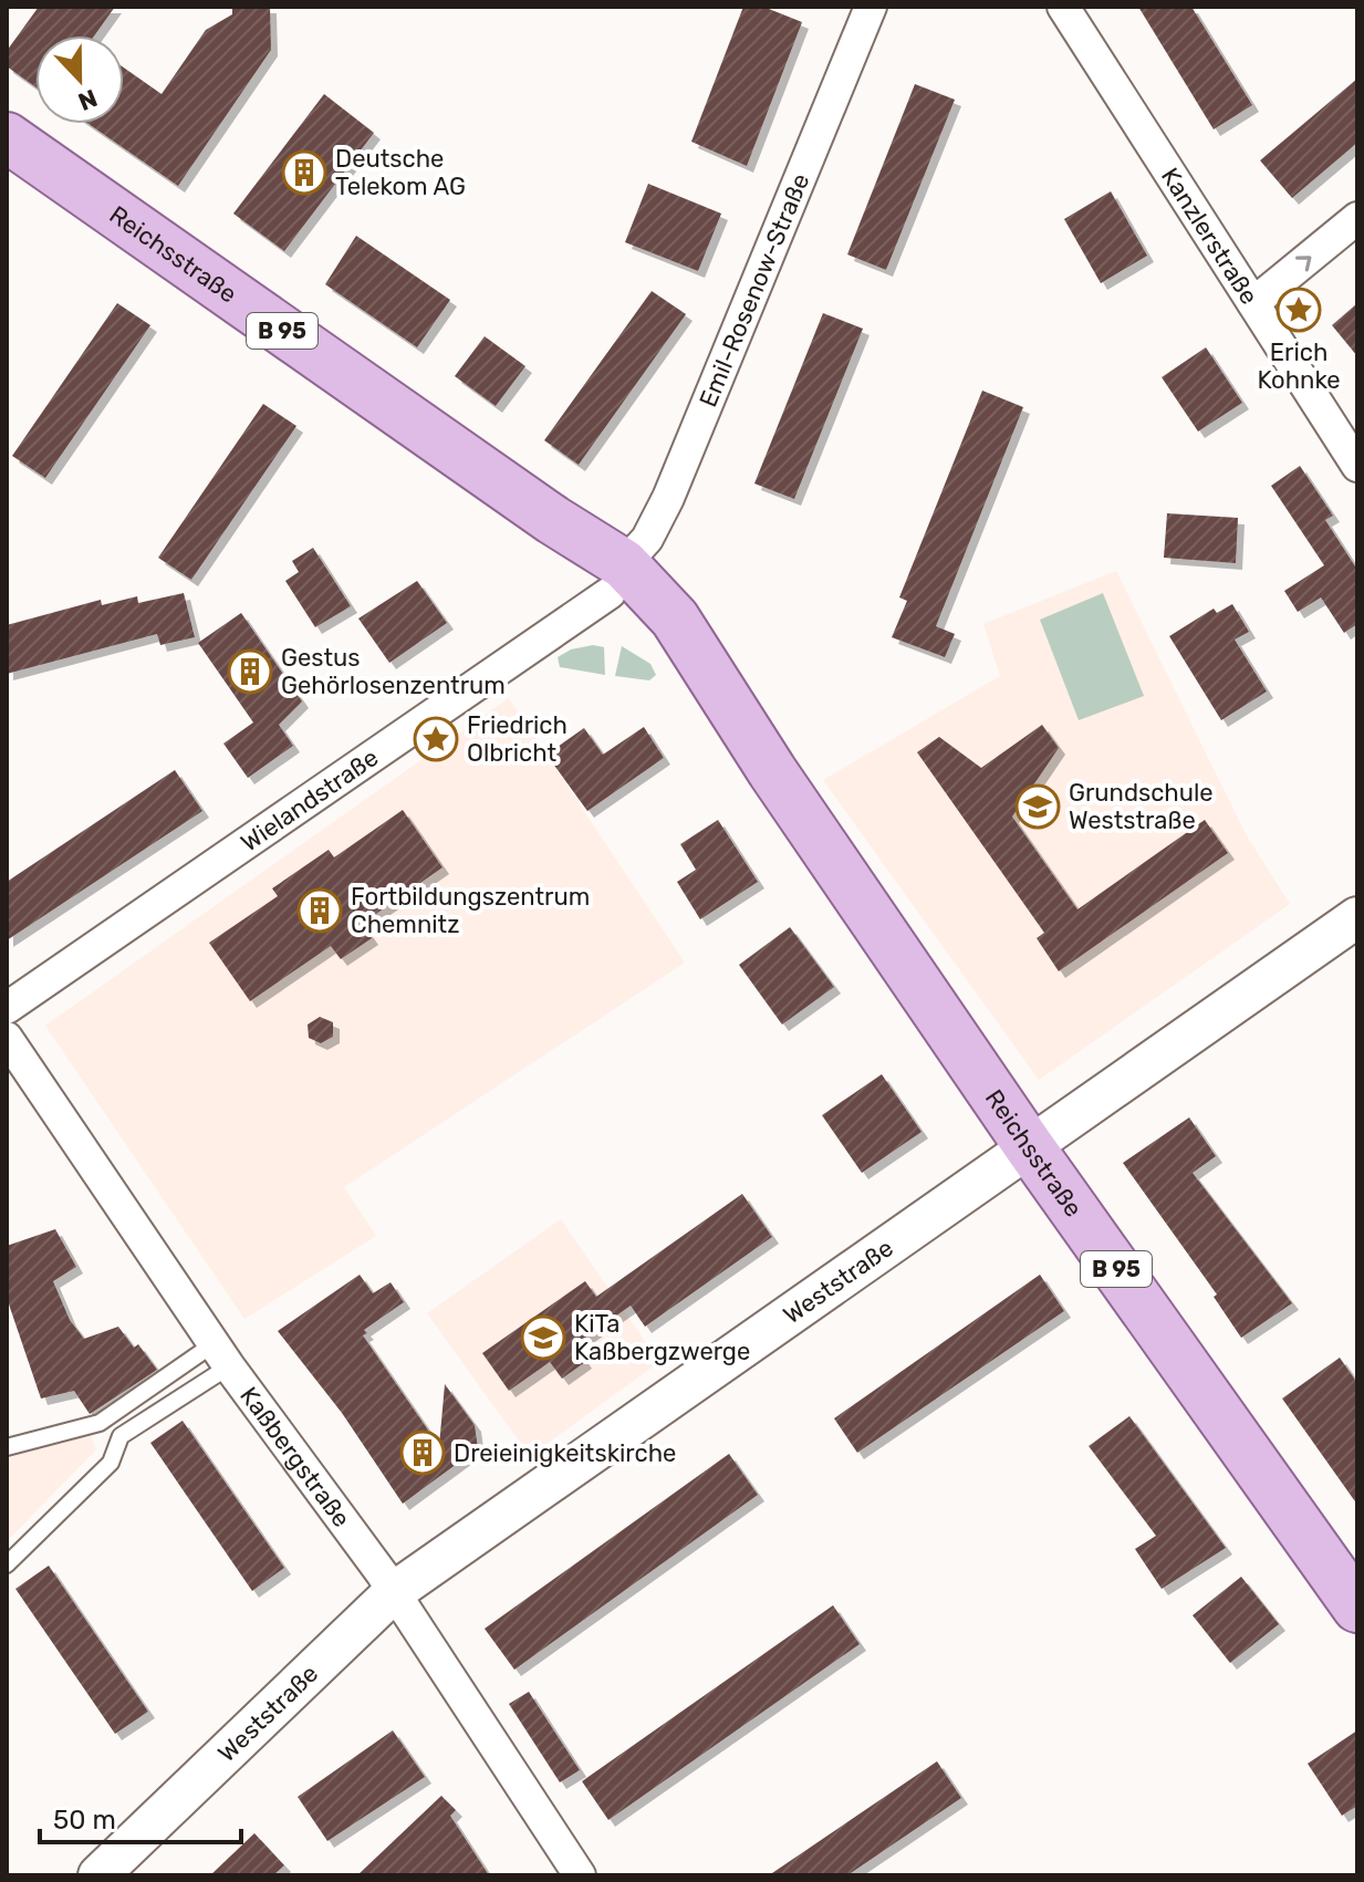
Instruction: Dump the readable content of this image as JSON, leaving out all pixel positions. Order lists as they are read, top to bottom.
{
  "streets": {
    "main road": ["Reichsstraße", "B 95"],
    "street": [
      "Kanzlerstraße",
      "Emil-Rosenow-Straße",
      "Wielandstraße",
      "Weststraße",
      "Kaßbergstraße"
    ]
  },
  "crossings": [
    ["Reichsstraße", "Emil-Rosenow-Straße"],
    ["Reichsstraße", "Wielandstraße"],
    ["Reichsstraße", "Weststraße"],
    ["Emil-Rosenow-Straße", "Wielandstraße"],
    ["Weststraße", "Kaßbergstraße"]
  ],
  "places": {
    "building": [
      "Deutsche Telekom AG",
      "Gestus Gehörlosenzentrum",
      "Fortbildungszentrum Chemnitz",
      "Dreieinigkeitskirche"
    ],
    "place": ["Erich Kohnke", "Friedrich Olbricht"],
    "school or university": ["Grundschule Weststraße", "KiTa Kaßbergzwerge"]
  },
  "scale_bar": "50 m",
  "north": "bottom"
}
